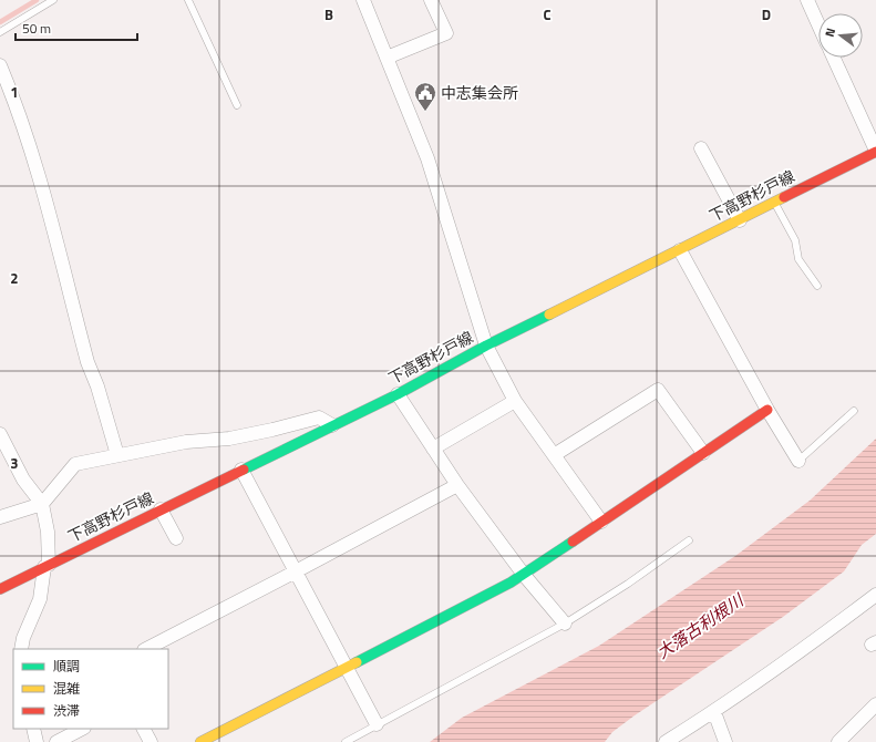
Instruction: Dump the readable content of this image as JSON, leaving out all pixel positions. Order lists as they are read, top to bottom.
{
  "streets": {
    "main road": ["下高野杉戸線"]
  },
  "water": ["大落古利根川"],
  "places": {
    "public building": ["中志集会所"]
  },
  "legend": ["順調", "混雑", "渋滞"],
  "scale_bar": "50 m",
  "north": "left",
  "grid": {
    "columns": ["B", "C", "D"],
    "rows": ["1", "2", "3"]
  }
}
